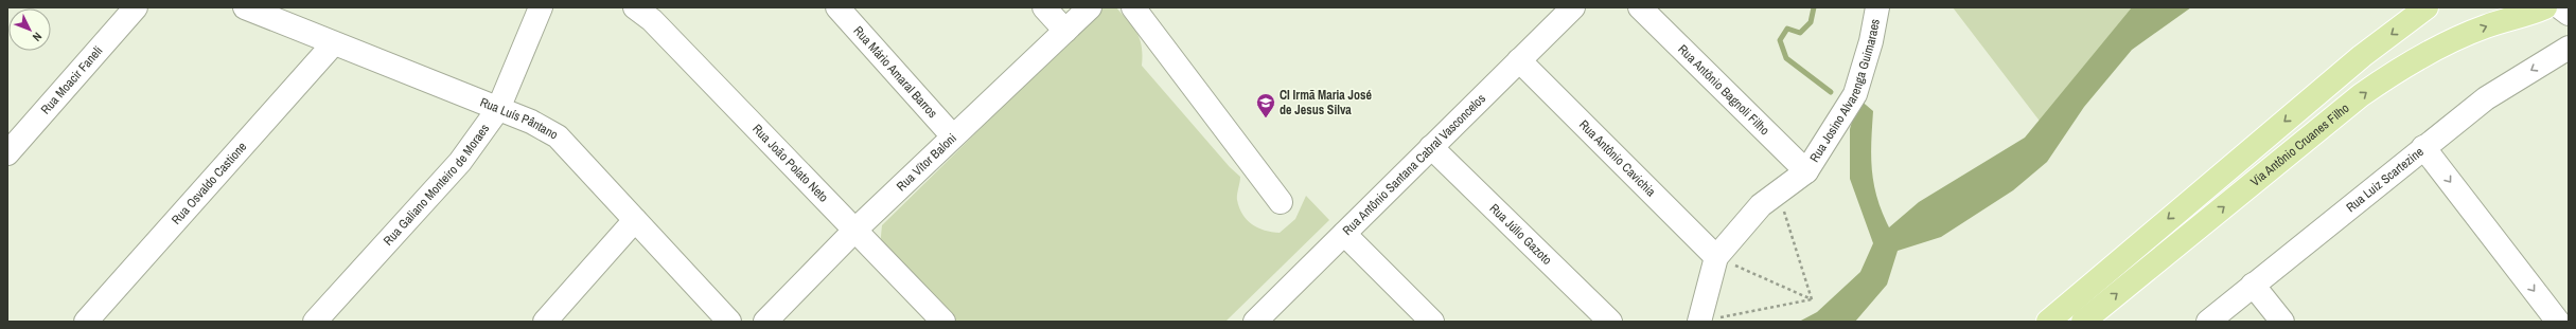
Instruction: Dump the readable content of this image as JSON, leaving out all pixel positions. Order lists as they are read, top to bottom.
{
  "streets": {
    "main road": ["Via Antônio Cruanes Filho"],
    "street": [
      "Rua Mário Amaral Barros",
      "Rua Moacir Faneli",
      "Rua Antônio Bagnoli Filho",
      "Rua Josino Alvarenga Guimaraes",
      "Rua Luís Pântano",
      "Rua Antônio Cavichia",
      "Rua Vítor Baloni",
      "Rua João Polato Neto",
      "Rua Antônio Santana Cabral Vasconcelos",
      "Rua Luiz Scartezine",
      "Rua Osvaldo Castione",
      "Rua Galiano Monteiro de Moraes",
      "Rua Júlio Gazoto"
    ]
  },
  "crossings": [
    ["Rua Mário Amaral Barros", "Rua Vítor Baloni"],
    ["Rua Antônio Bagnoli Filho", "Rua Josino Alvarenga Guimaraes"],
    ["Rua Luís Pântano", "Rua Osvaldo Castione"],
    ["Rua Luís Pântano", "Rua Galiano Monteiro de Moraes"],
    ["Rua Antônio Cavichia", "Rua Antônio Santana Cabral Vasconcelos"],
    ["Rua Vítor Baloni", "Rua João Polato Neto"],
    ["Rua Antônio Santana Cabral Vasconcelos", "Rua Júlio Gazoto"]
  ],
  "one_way": ["Rua Luiz Scartezine"],
  "places": {
    "school or university": ["CI Irmã Maria José de Jesus Silva"]
  },
  "north": "bottom right"
}
